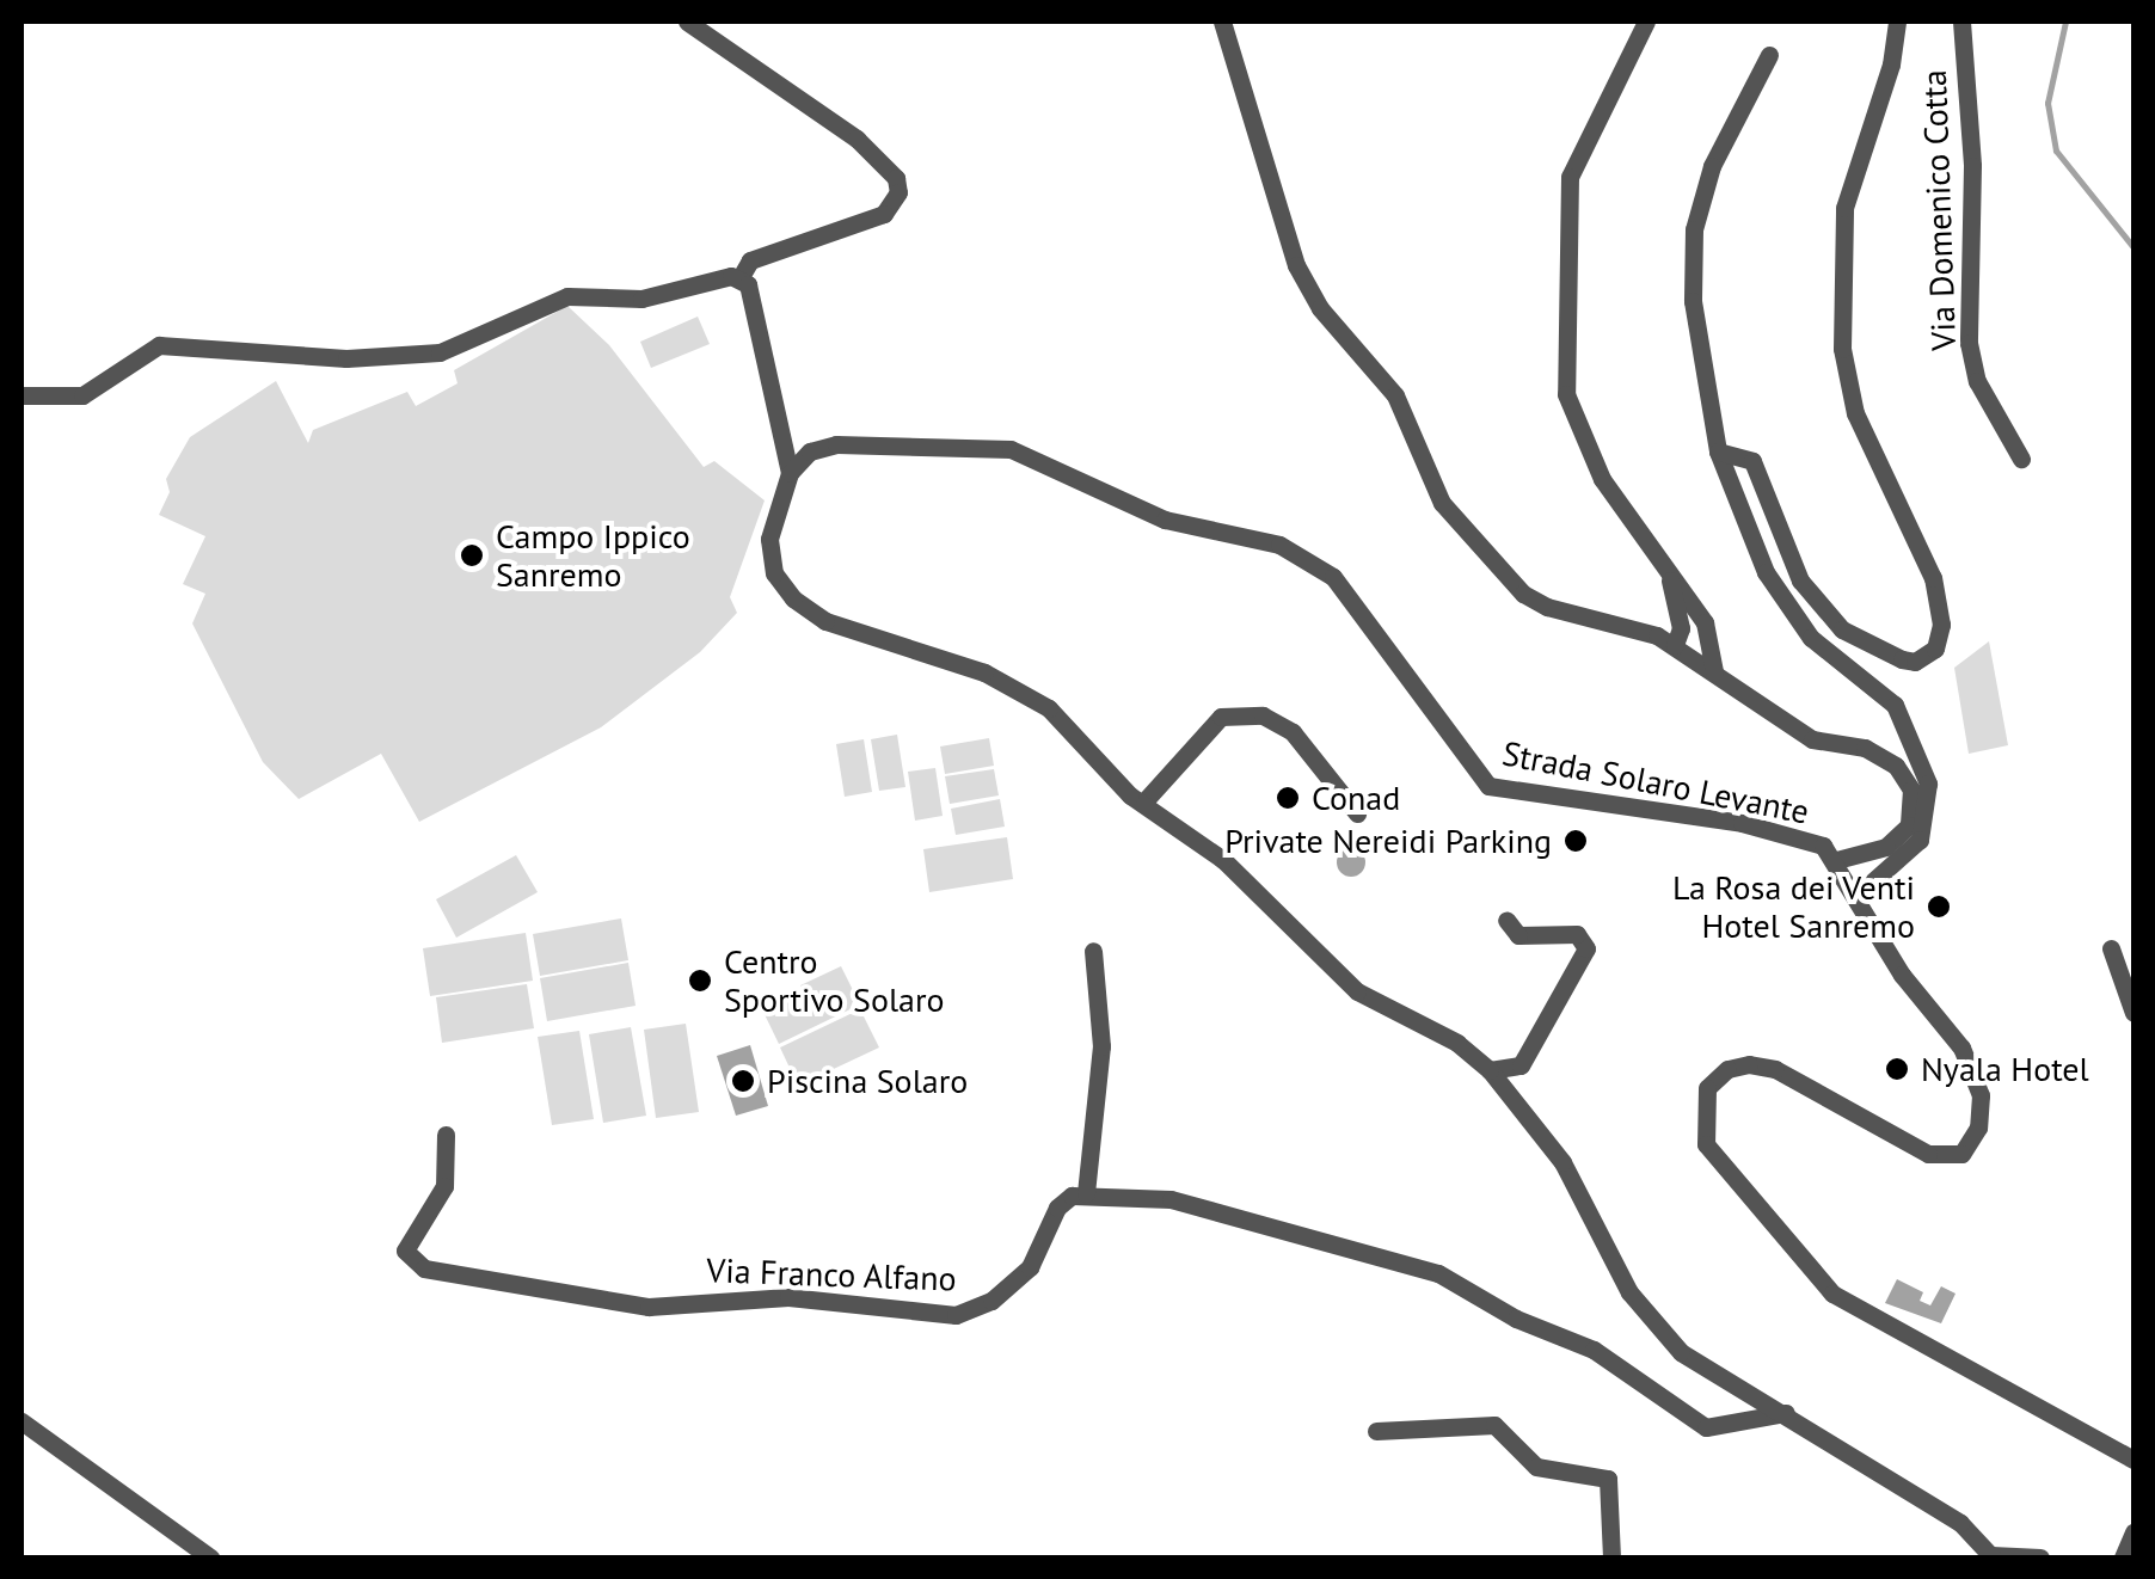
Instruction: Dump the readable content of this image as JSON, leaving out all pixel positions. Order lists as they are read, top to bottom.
{
  "streets": {
    "street": ["Via Domenico Cotta", "Strada Solaro Levante", "Via Franco Alfano"]
  },
  "places": [
    "Campo Ippico Sanremo",
    "Conad",
    "Private Nereidi Parking",
    "La Rosa dei Venti Hotel Sanremo",
    "Centro Sportivo Solaro",
    "Nyala Hotel",
    "Piscina Solaro"
  ]
}
